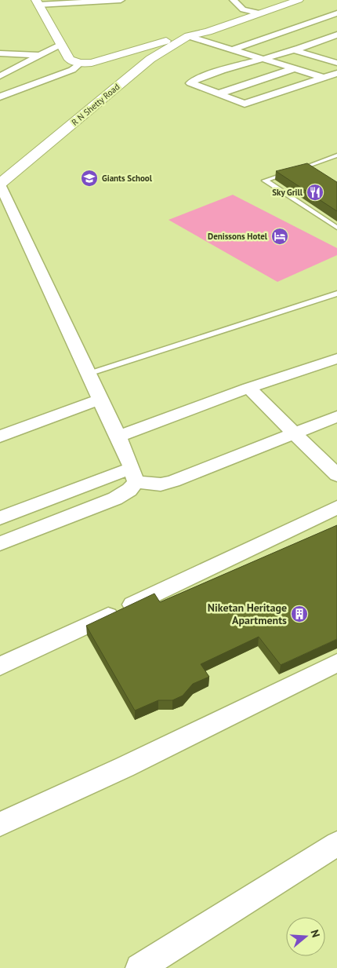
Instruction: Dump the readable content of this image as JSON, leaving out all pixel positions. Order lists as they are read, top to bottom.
{
  "streets": {
    "street": ["R N Shetty Road"]
  },
  "places": {
    "school or university": ["Giants School"],
    "restaurant": ["Sky Grill"],
    "hotel": ["Denissons Hotel"],
    "building": ["Niketan Heritage Apartments"]
  },
  "north": "right"
}
